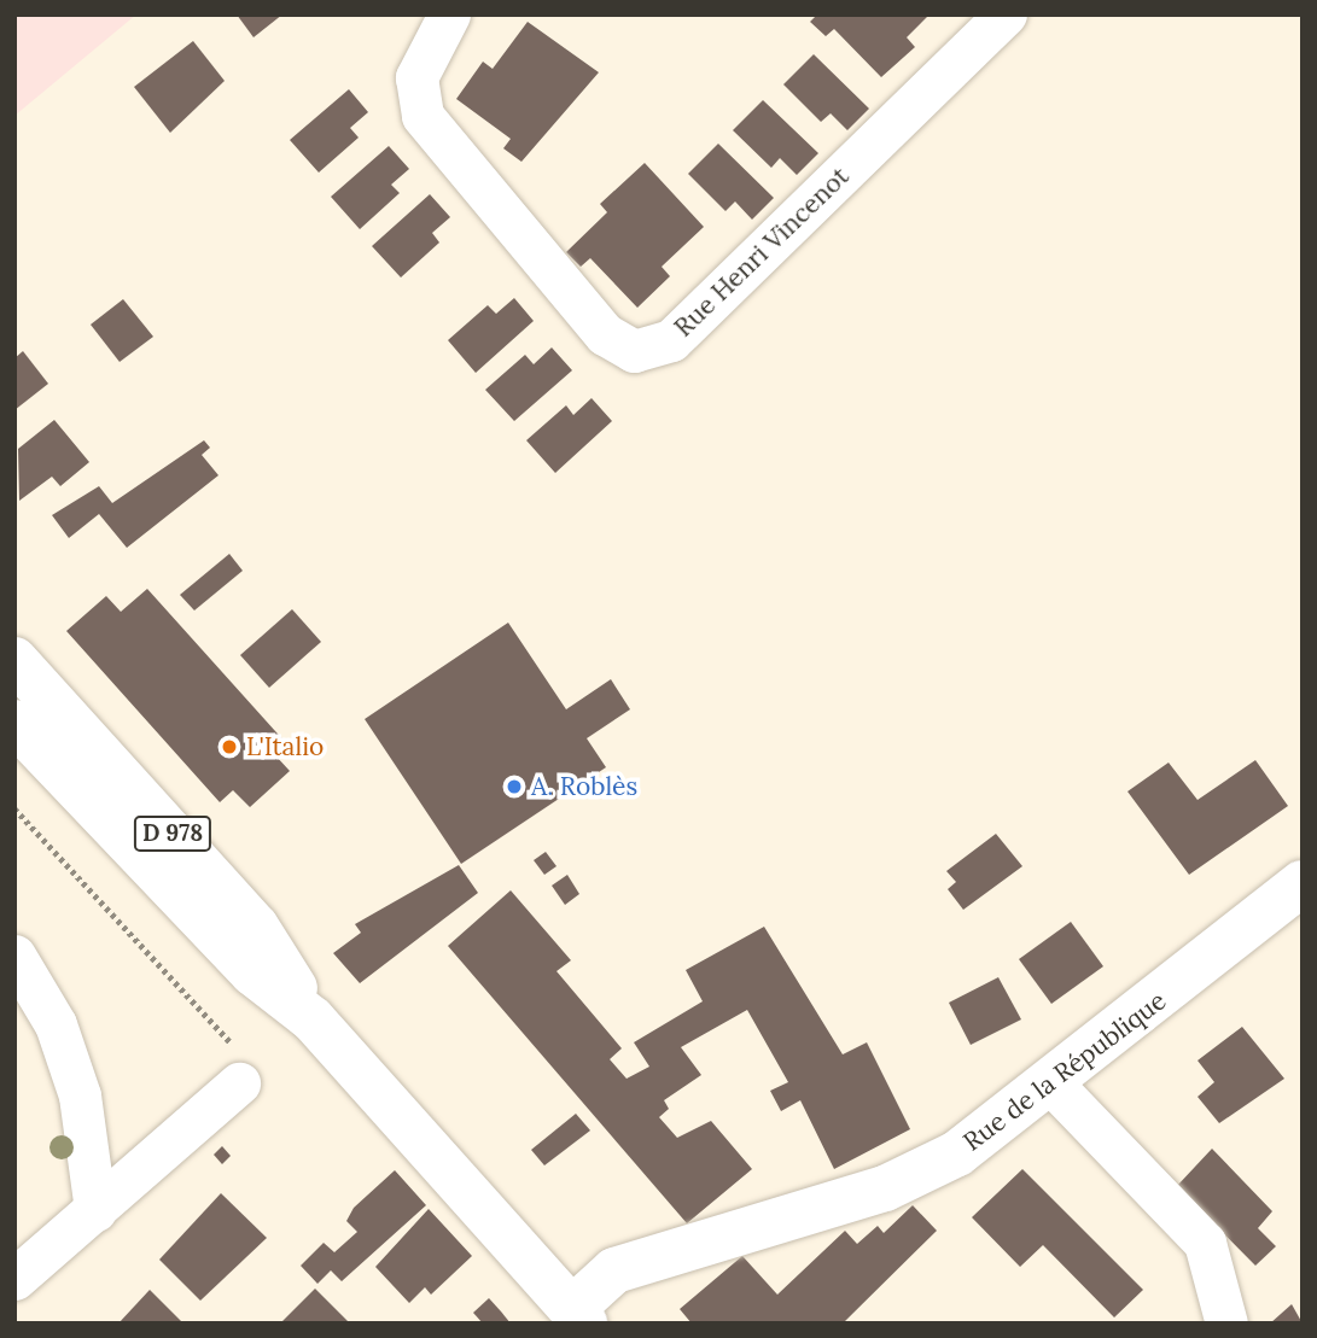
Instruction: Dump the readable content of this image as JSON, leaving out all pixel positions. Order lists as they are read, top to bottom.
{
  "streets": {
    "main road": ["D 978", "Rue de la République"],
    "street": ["Rue Henri Vincenot"]
  },
  "crossings": [
    ["D 978", "Rue de la République"]
  ],
  "places": ["L'Italio", "A. Roblès"]
}
